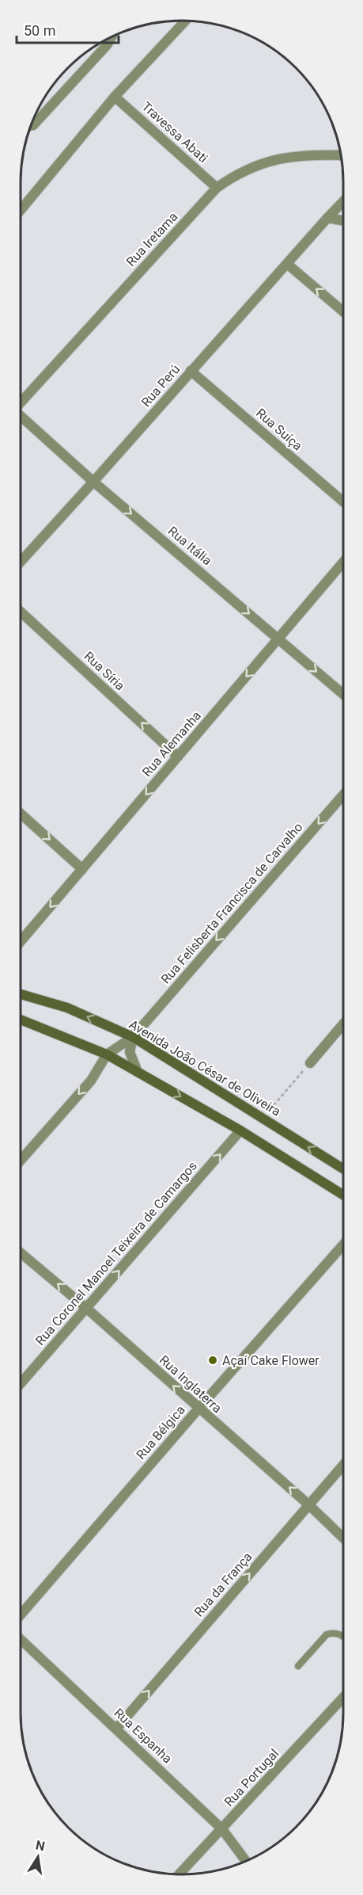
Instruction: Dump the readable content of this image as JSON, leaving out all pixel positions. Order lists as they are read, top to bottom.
{
  "streets": {
    "main road": ["Avenida João César de Oliveira"],
    "street": [
      "Travessa Abati",
      "Rua Iretama",
      "Rua Perú",
      "Rua Suíça",
      "Rua Itália",
      "Rua Síria",
      "Rua Alemanha",
      "Rua Felisberta Francisca de Carvalho",
      "Rua Coronel Manoel Teixeira de Camargos",
      "Rua Inglaterra",
      "Rua Bélgica",
      "Rua da França",
      "Rua Espanha",
      "Rua Portugal"
    ]
  },
  "crossings": [
    ["Travessa Abati", "Rua Iretama"],
    ["Rua Perú", "Rua Suíça"],
    ["Rua Perú", "Rua Itália"],
    ["Rua Itália", "Rua Alemanha"],
    ["Rua Síria", "Rua Alemanha"],
    ["Rua Felisberta Francisca de Carvalho", "Avenida João César de Oliveira"],
    ["Rua Coronel Manoel Teixeira de Camargos", "Rua Inglaterra"],
    ["Rua Inglaterra", "Rua Bélgica"],
    ["Rua Inglaterra", "Rua da França"],
    ["Rua da França", "Rua Espanha"],
    ["Rua Espanha", "Rua Portugal"]
  ],
  "one_way": [
    "Rua Itália",
    "Rua Síria",
    "Rua Alemanha",
    "Rua Felisberta Francisca de Carvalho",
    "Rua Coronel Manoel Teixeira de Camargos",
    "Rua Inglaterra",
    "Rua da França"
  ],
  "places": ["Açaí Cake Flower"],
  "scale_bar": "50 m",
  "north": "top"
}
